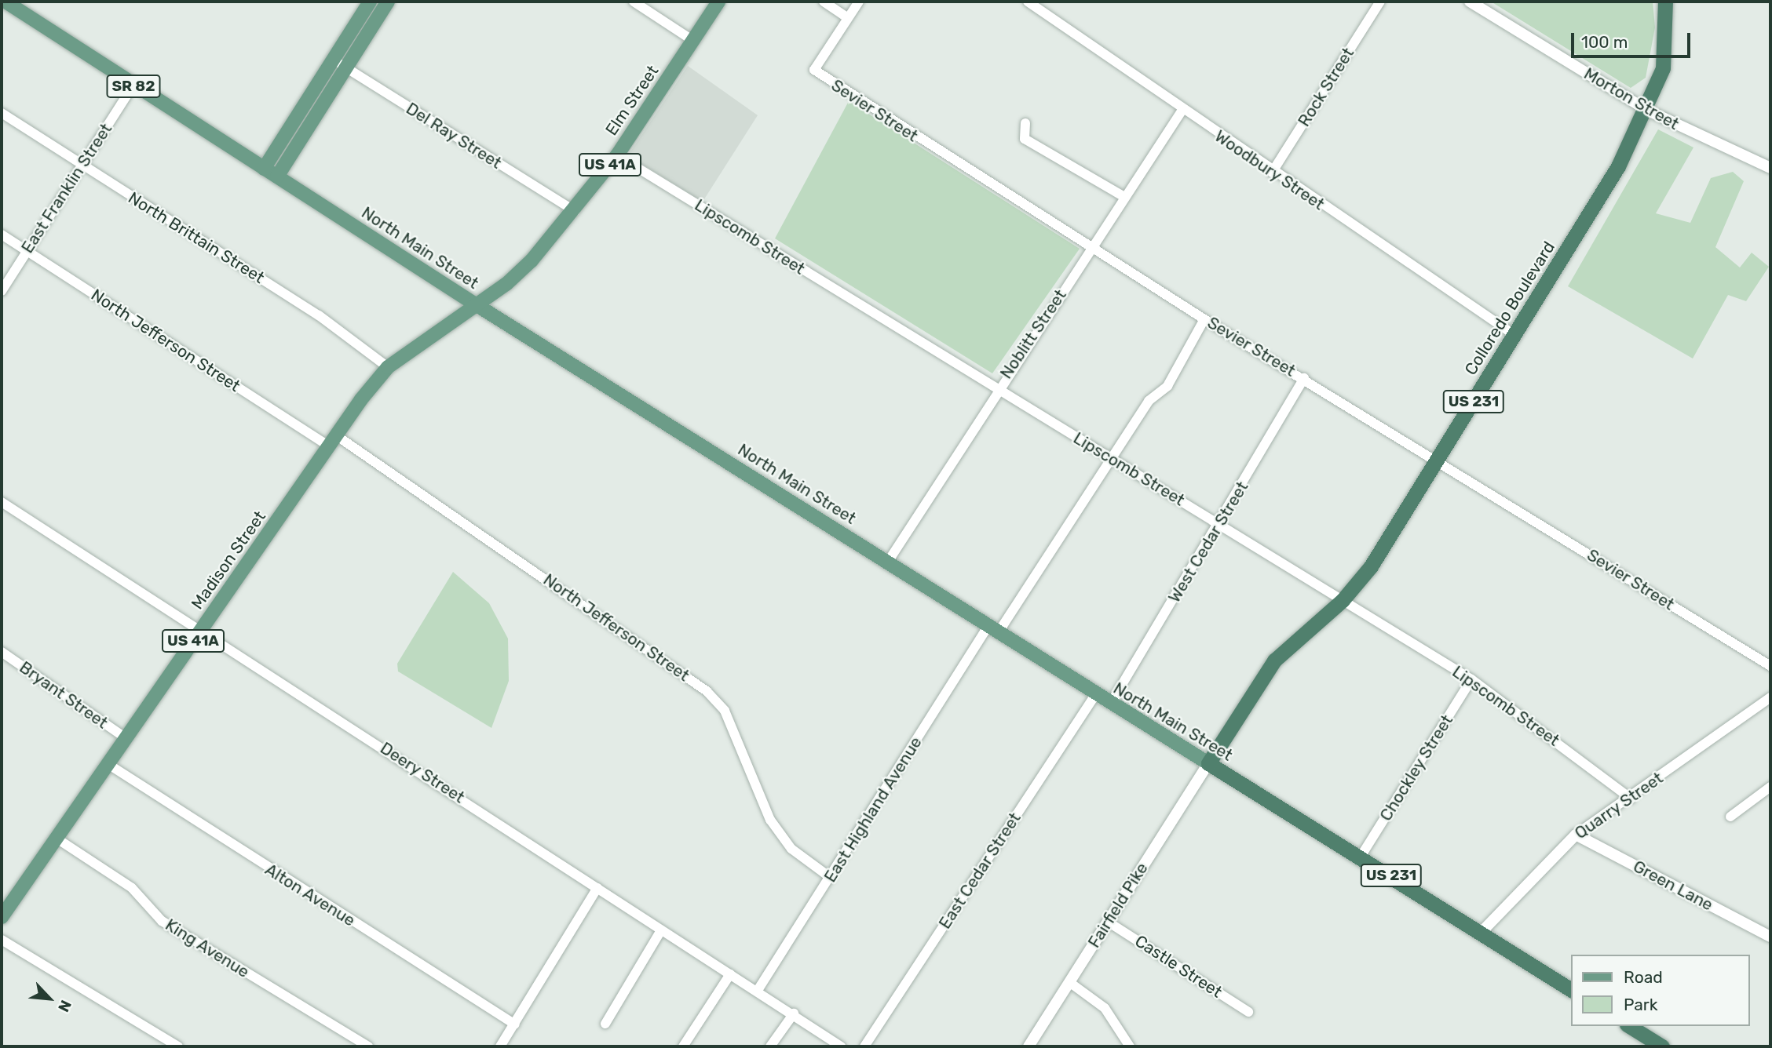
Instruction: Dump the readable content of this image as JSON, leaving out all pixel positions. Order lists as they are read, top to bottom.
{
  "streets": {
    "highway": ["North Main Street", "Colloredo Boulevard", "US 231"],
    "main road": [
      "SR 82",
      "Elm Street",
      "US 41A",
      "Madison Street"
    ],
    "street": [
      "Rock Street",
      "Morton Street",
      "Sevier Street",
      "Del Ray Street",
      "Woodbury Street",
      "East Franklin Street",
      "Lipscomb Street",
      "North Brittain Street",
      "Noblitt Street",
      "North Jefferson Street",
      "West Cedar Street",
      "Bryant Street",
      "Chockley Street",
      "Deery Street",
      "Quarry Street",
      "East Highland Avenue",
      "East Cedar Street",
      "Green Lane",
      "Alton Avenue",
      "Fairfield Pike",
      "King Avenue",
      "Castle Street"
    ]
  },
  "crossings": [
    ["Rock Street", "Woodbury Street"],
    ["Morton Street", "Colloredo Boulevard"],
    ["Elm Street", "Del Ray Street"],
    ["Elm Street", "Lipscomb Street"],
    ["Elm Street", "North Main Street"],
    ["Elm Street", "Madison Street"],
    ["Sevier Street", "Colloredo Boulevard"],
    ["Sevier Street", "Noblitt Street"],
    ["Sevier Street", "West Cedar Street"],
    ["Sevier Street", "East Highland Avenue"],
    ["Woodbury Street", "Colloredo Boulevard"],
    ["Woodbury Street", "Noblitt Street"],
    ["East Franklin Street", "North Brittain Street"],
    ["East Franklin Street", "North Main Street"],
    ["East Franklin Street", "North Jefferson Street"],
    ["Lipscomb Street", "Colloredo Boulevard"],
    ["Lipscomb Street", "Noblitt Street"],
    ["Lipscomb Street", "West Cedar Street"],
    ["Lipscomb Street", "Chockley Street"],
    ["Lipscomb Street", "Quarry Street"],
    ["Lipscomb Street", "East Highland Avenue"],
    ["North Brittain Street", "Madison Street"],
    ["North Main Street", "Colloredo Boulevard"],
    ["North Main Street", "Noblitt Street"],
    ["North Main Street", "West Cedar Street"],
    ["North Main Street", "Madison Street"],
    ["North Main Street", "Chockley Street"],
    ["North Main Street", "Quarry Street"],
    ["North Main Street", "East Highland Avenue"],
    ["North Main Street", "East Cedar Street"],
    ["North Main Street", "Fairfield Pike"],
    ["Colloredo Boulevard", "Fairfield Pike"],
    ["North Jefferson Street", "Madison Street"],
    ["North Jefferson Street", "East Highland Avenue"],
    ["Madison Street", "Bryant Street"],
    ["Madison Street", "Deery Street"],
    ["Madison Street", "Alton Avenue"],
    ["Madison Street", "King Avenue"],
    ["Deery Street", "East Highland Avenue"],
    ["Quarry Street", "Green Lane"],
    ["Fairfield Pike", "Castle Street"]
  ],
  "legend": ["Road", "Park"],
  "scale_bar": "100 m",
  "north": "bottom right"
}
